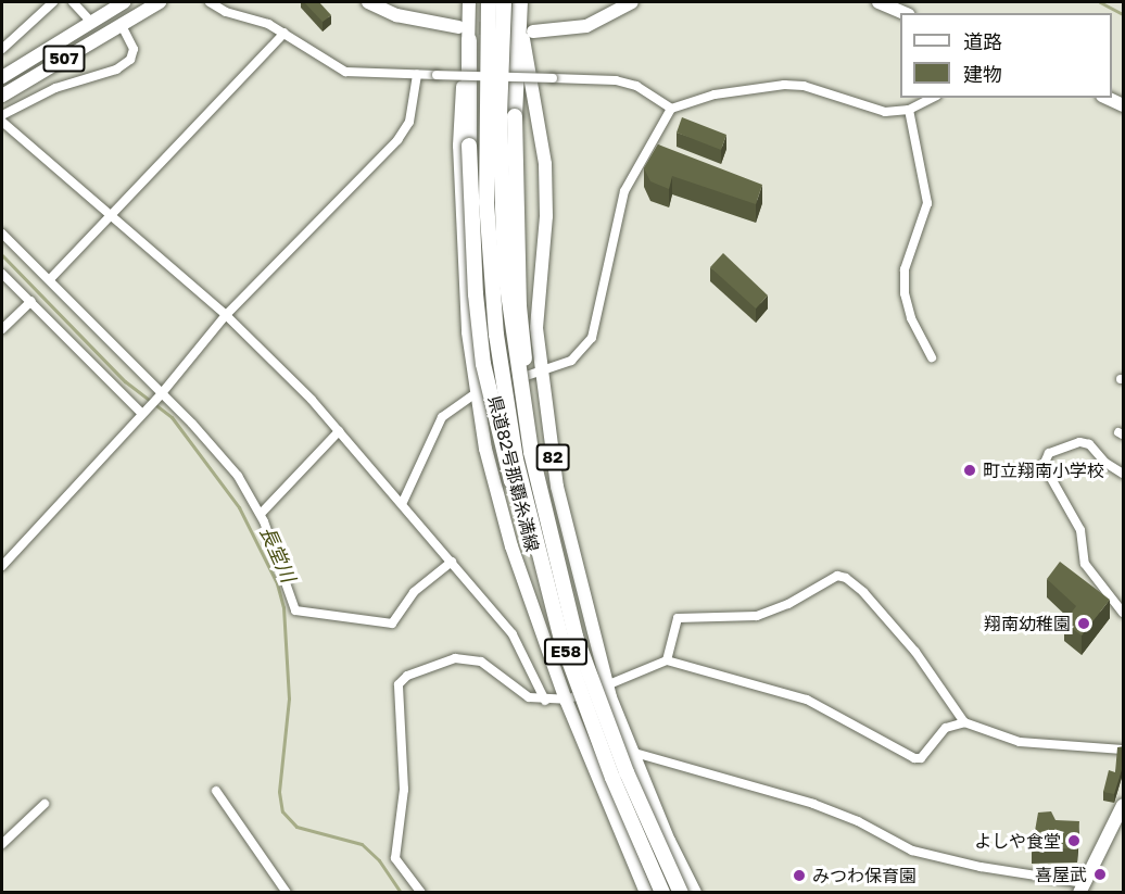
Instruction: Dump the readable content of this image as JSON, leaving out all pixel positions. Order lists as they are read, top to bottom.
{
  "streets": {
    "highway": ["E58"],
    "main road": ["507", "82", "県道82号那覇糸満線"]
  },
  "water": ["長堂川"],
  "places": [
    "町立翔南小学校",
    "翔南幼稚園",
    "よしや食堂",
    "喜屋武",
    "みつわ保育園"
  ],
  "legend": ["道路", "建物"]
}
